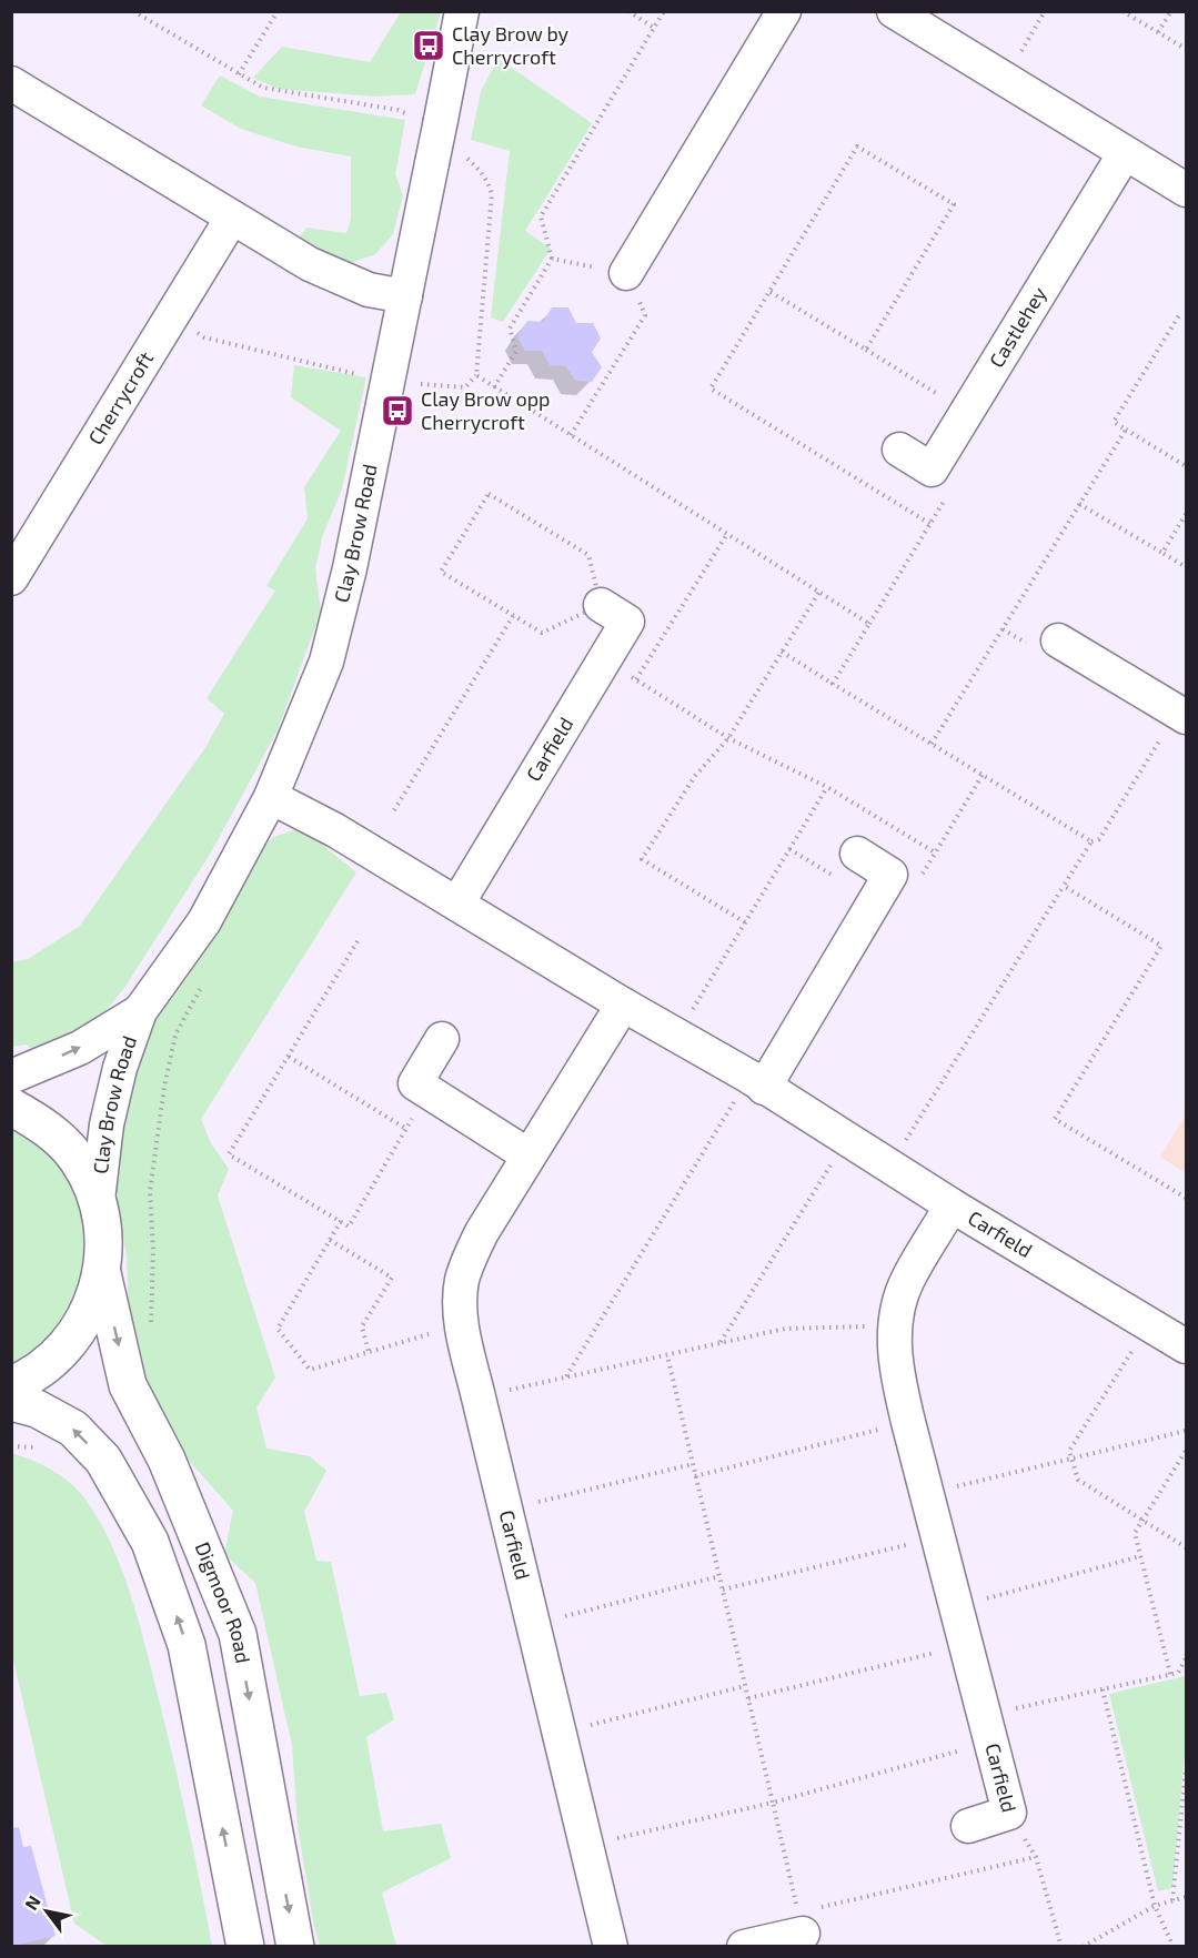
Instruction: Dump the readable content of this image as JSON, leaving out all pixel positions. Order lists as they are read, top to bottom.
{
  "streets": {
    "street": [
      "Castlehey",
      "Cherrycroft",
      "Clay Brow Road",
      "Carfield",
      "Digmoor Road"
    ]
  },
  "crossings": [
    ["Clay Brow Road", "Carfield"]
  ],
  "places": {
    "bus stop": ["Clay Brow by Cherrycroft", "Clay Brow opp Cherrycroft"]
  },
  "north": "top left"
}
